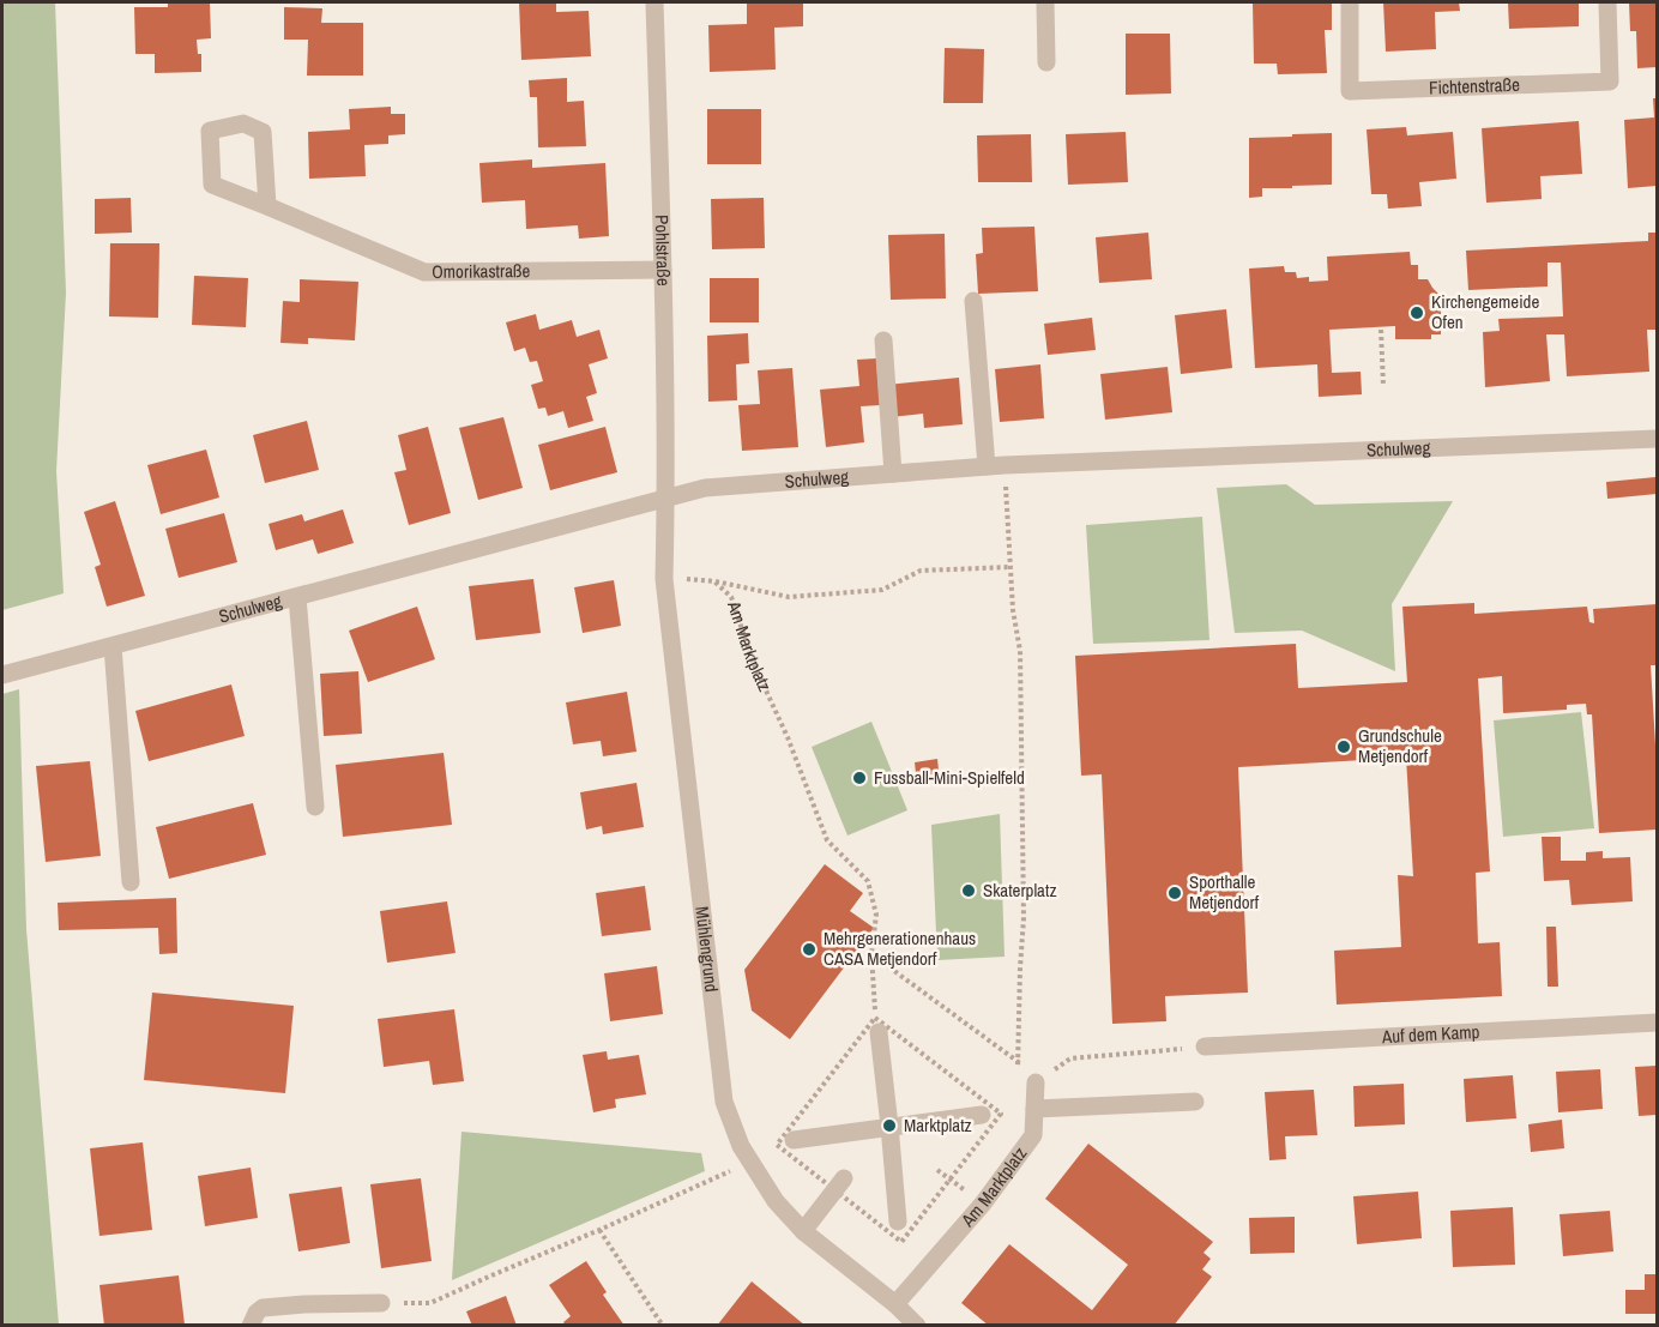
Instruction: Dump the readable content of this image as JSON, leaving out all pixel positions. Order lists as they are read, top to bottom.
{
  "streets": {
    "street": [
      "Fichtenstraße",
      "Pohlstraße",
      "Omorikastraße",
      "Schulweg",
      "Am Marktplatz",
      "Mühlengrund",
      "Auf dem Kamp"
    ]
  },
  "crossings": [
    ["Pohlstraße", "Omorikastraße"],
    ["Pohlstraße", "Schulweg"],
    ["Pohlstraße", "Mühlengrund"],
    ["Schulweg", "Mühlengrund"],
    ["Am Marktplatz", "Mühlengrund"]
  ],
  "places": [
    "Kirchengemeide Ofen",
    "Grundschule Metjendorf",
    "Fussball-Mini-Spielfeld",
    "Skaterplatz",
    "Sporthalle Metjendorf",
    "Mehrgenerationenhaus CASA Metjendorf",
    "Marktplatz"
  ]
}
